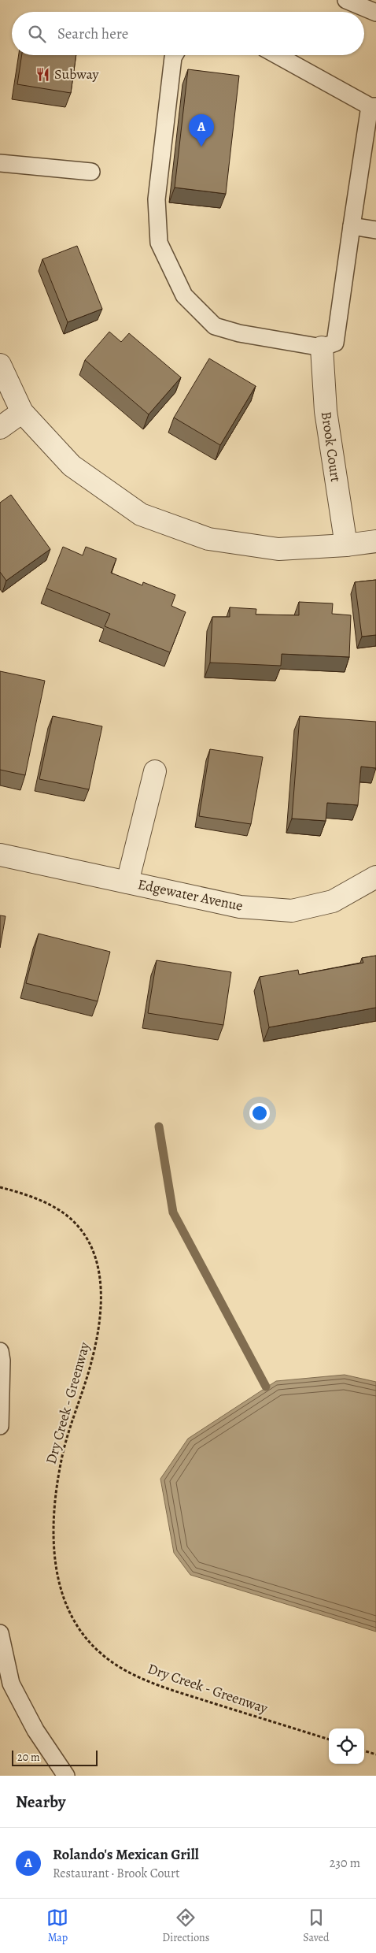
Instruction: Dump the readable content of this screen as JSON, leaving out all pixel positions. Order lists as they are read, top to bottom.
{
  "streets": {
    "street": ["Brook Court", "Edgewater Avenue"],
    "path": ["Dry Creek - Greenway"]
  },
  "places": {
    "restaurant": ["Subway"]
  },
  "scale_bar": "20 m",
  "page": {
    "search": "Search here",
    "pins": "A",
    "scale": "20 m",
    "heading": "Nearby",
    "list": [
      {
        "mark": "A",
        "name": "Rolando's Mexican Grill",
        "note": "Restaurant · Brook Court",
        "value": "230 m"
      }
    ],
    "nav": ["Map", "Directions", "Saved"]
  }
}
